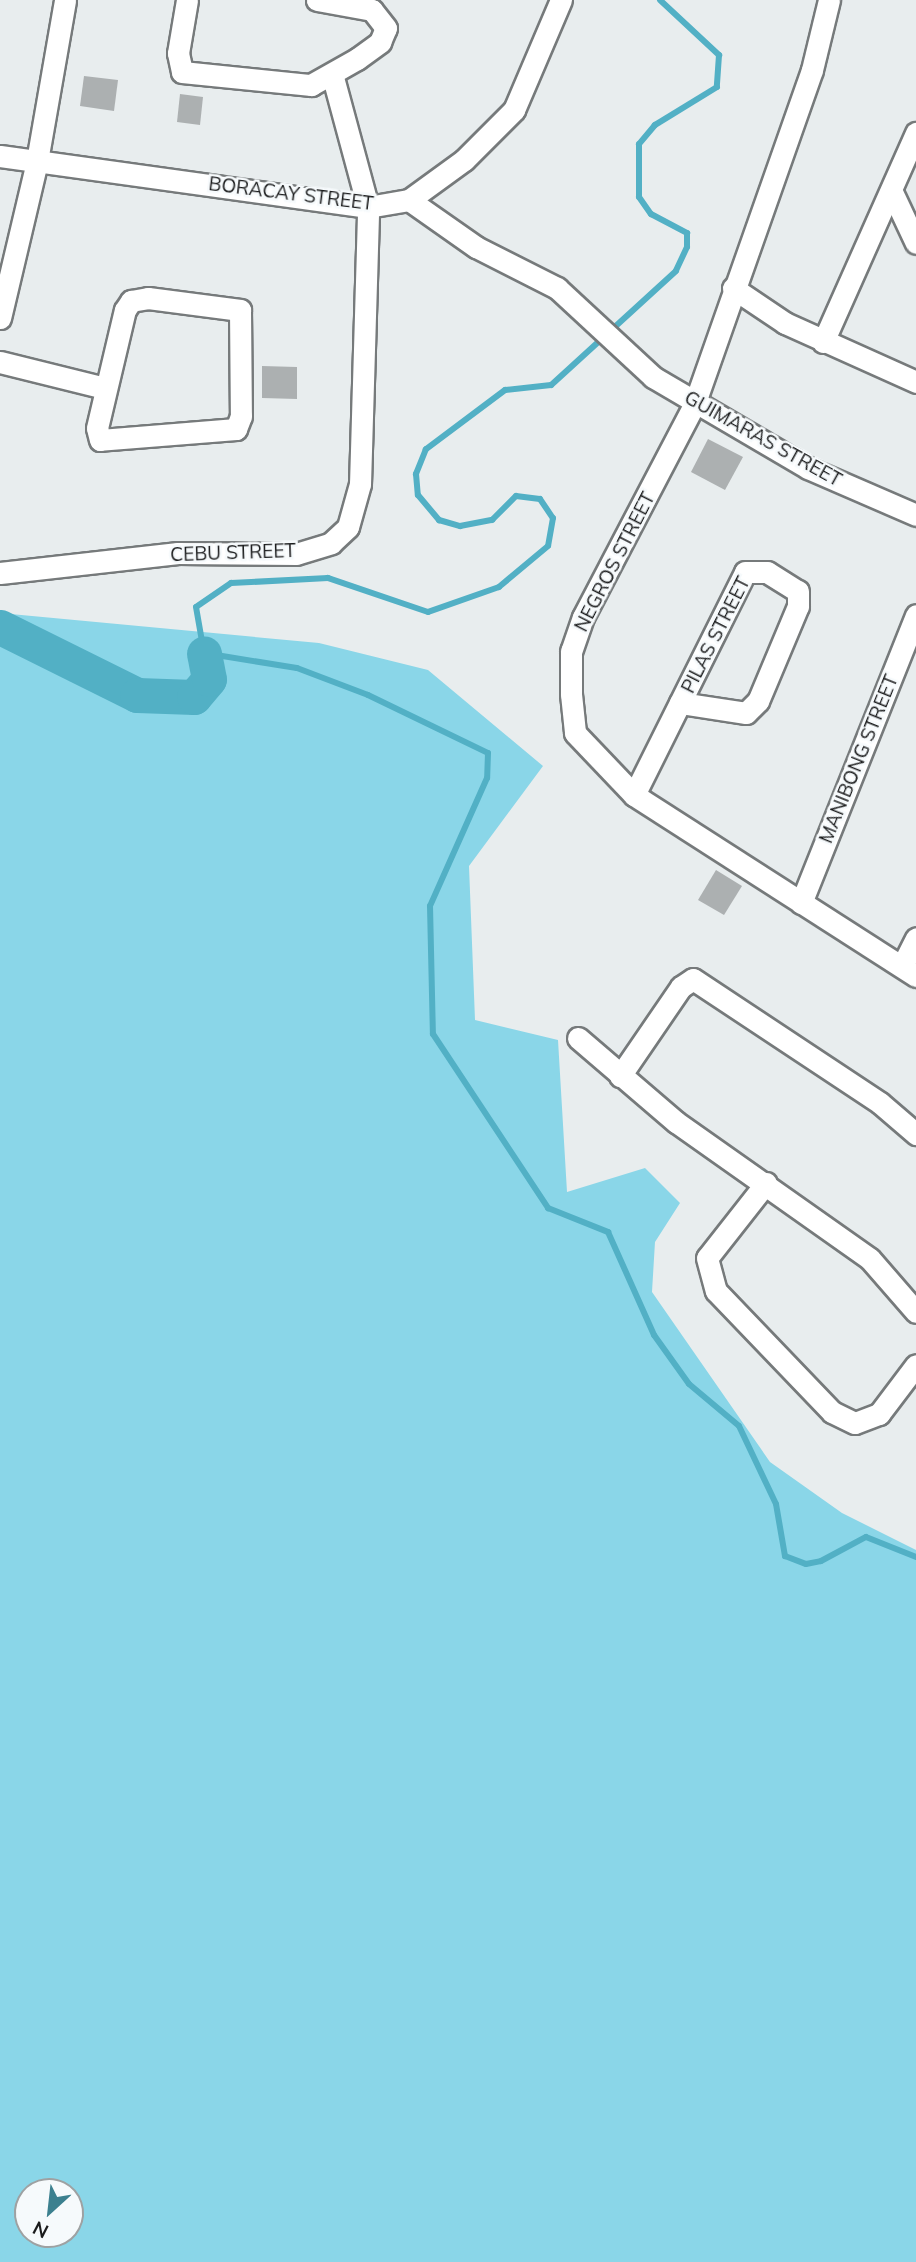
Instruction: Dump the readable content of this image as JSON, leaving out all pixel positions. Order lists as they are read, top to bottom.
{
  "streets": {
    "street": [
      "BORACAY STREET",
      "GUIMARAS STREET",
      "CEBU STREET",
      "NEGROS STREET",
      "PILAS STREET",
      "MANIBONG STREET"
    ]
  },
  "crossings": [
    ["BORACAY STREET", "GUIMARAS STREET"],
    ["BORACAY STREET", "CEBU STREET"],
    ["GUIMARAS STREET", "NEGROS STREET"],
    ["NEGROS STREET", "PILAS STREET"],
    ["NEGROS STREET", "MANIBONG STREET"]
  ],
  "north": "bottom left"
}
